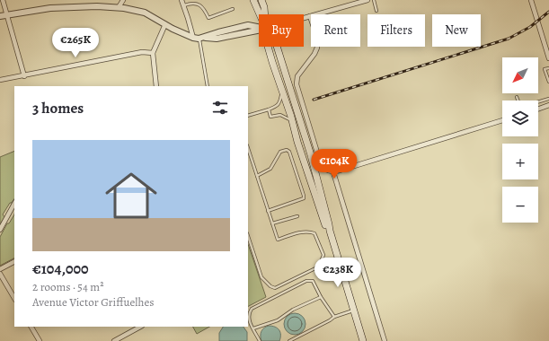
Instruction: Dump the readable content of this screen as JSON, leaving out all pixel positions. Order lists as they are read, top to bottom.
{
  "north": "bottom left",
  "page": {
    "chip": [
      "Buy",
      "Rent",
      "Filters",
      "New"
    ],
    "price": ["€265K", "€104K", "€238K"],
    "map_buttons": ["+", "−"],
    "heading": "3 homes",
    "list": [
      {
        "name": "€104,000",
        "note": "2 rooms · 54 m² · Avenue Victor Griffuelhes"
      }
    ]
  }
}
